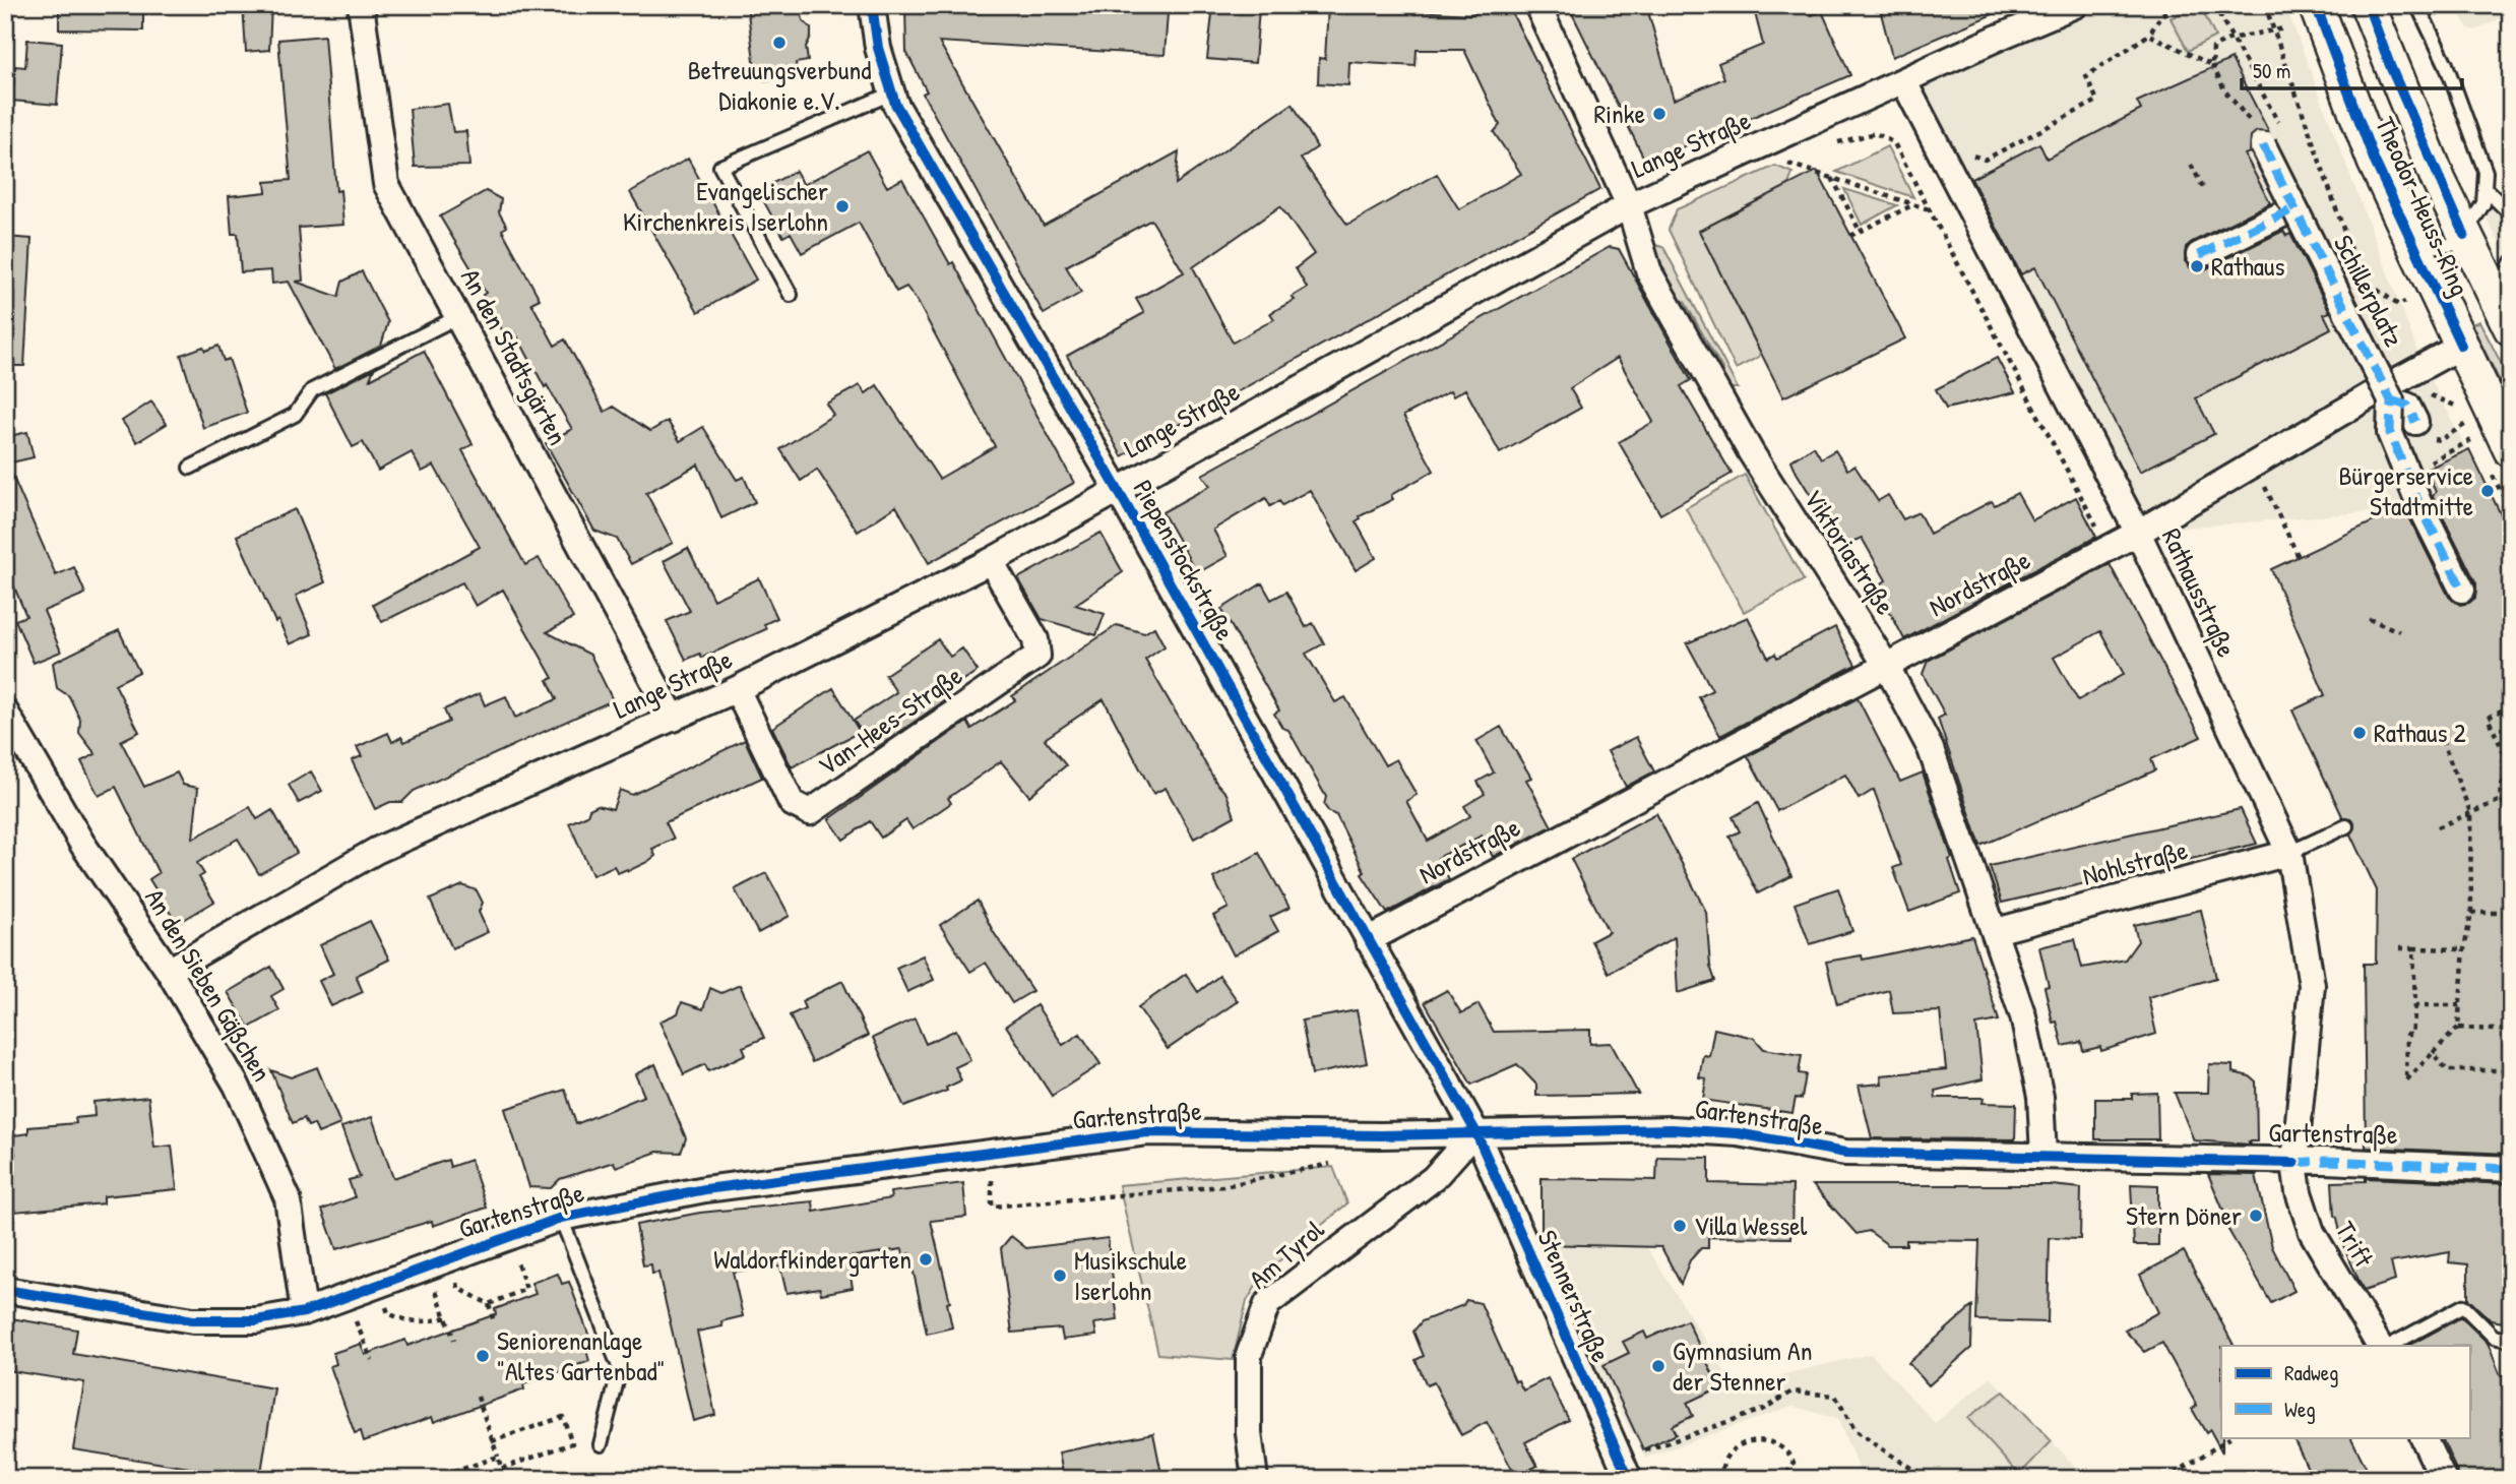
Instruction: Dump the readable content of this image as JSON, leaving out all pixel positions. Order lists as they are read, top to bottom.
{
  "streets": {
    "main road": ["Theodor-Heuss-Ring"],
    "street": [
      "Lange Straße",
      "Schillerplatz",
      "An den Stadtsgärten",
      "Viktoriastraße",
      "Piepenstockstraße",
      "Nordstraße",
      "Rathausstraße",
      "Van-Hees-Straße",
      "Nohlstraße",
      "An den Sieben Gäßchen",
      "Gartenstraße",
      "Trift",
      "Am Tyrol",
      "Stennerstraße"
    ]
  },
  "crossings": [
    ["Lange Straße", "An den Stadtsgärten"],
    ["Lange Straße", "Viktoriastraße"],
    ["Lange Straße", "Piepenstockstraße"],
    ["Lange Straße", "Rathausstraße"],
    ["Lange Straße", "Van-Hees-Straße"],
    ["Lange Straße", "An den Sieben Gäßchen"],
    ["Theodor-Heuss-Ring", "Nordstraße"],
    ["Viktoriastraße", "Nordstraße"],
    ["Viktoriastraße", "Nohlstraße"],
    ["Viktoriastraße", "Gartenstraße"],
    ["Piepenstockstraße", "Nordstraße"],
    ["Piepenstockstraße", "Gartenstraße"],
    ["Piepenstockstraße", "Am Tyrol"],
    ["Piepenstockstraße", "Stennerstraße"],
    ["Nordstraße", "Rathausstraße"],
    ["Rathausstraße", "Nohlstraße"],
    ["Rathausstraße", "Gartenstraße"],
    ["Rathausstraße", "Trift"],
    ["An den Sieben Gäßchen", "Gartenstraße"],
    ["Gartenstraße", "Trift"],
    ["Gartenstraße", "Am Tyrol"],
    ["Gartenstraße", "Stennerstraße"],
    ["Am Tyrol", "Stennerstraße"]
  ],
  "places": [
    "Betreuungsverbund Diakonie e.V.",
    "Rinke",
    "Evangelischer Kirchenkreis Iserlohn",
    "Rathaus",
    "Bürgerservice Stadtmitte",
    "Rathaus 2",
    "Stern Döner",
    "Villa Wessel",
    "Waldorfkindergarten",
    "Musikschule Iserlohn",
    "Seniorenanlage \"Altes Gartenbad\"",
    "Gymnasium An der Stenner"
  ],
  "legend": ["Radweg", "Weg"],
  "scale_bar": "50 m"
}
